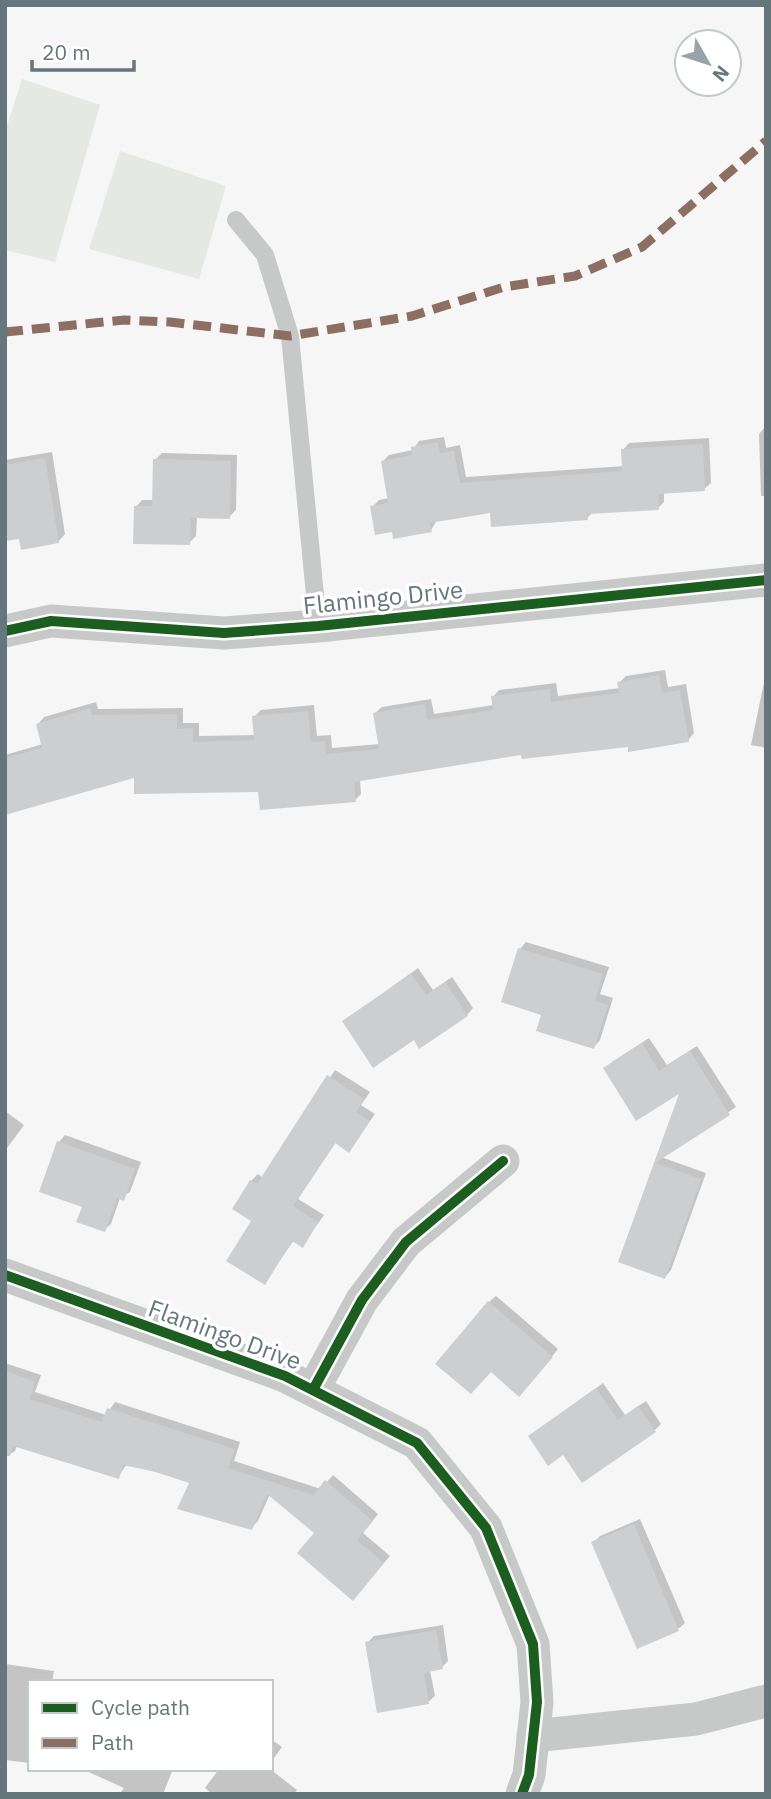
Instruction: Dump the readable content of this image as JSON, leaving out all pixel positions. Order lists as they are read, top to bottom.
{
  "streets": {
    "street": ["Flamingo Drive"]
  },
  "legend": ["Cycle path", "Path"],
  "scale_bar": "20 m",
  "north": "bottom right"
}
